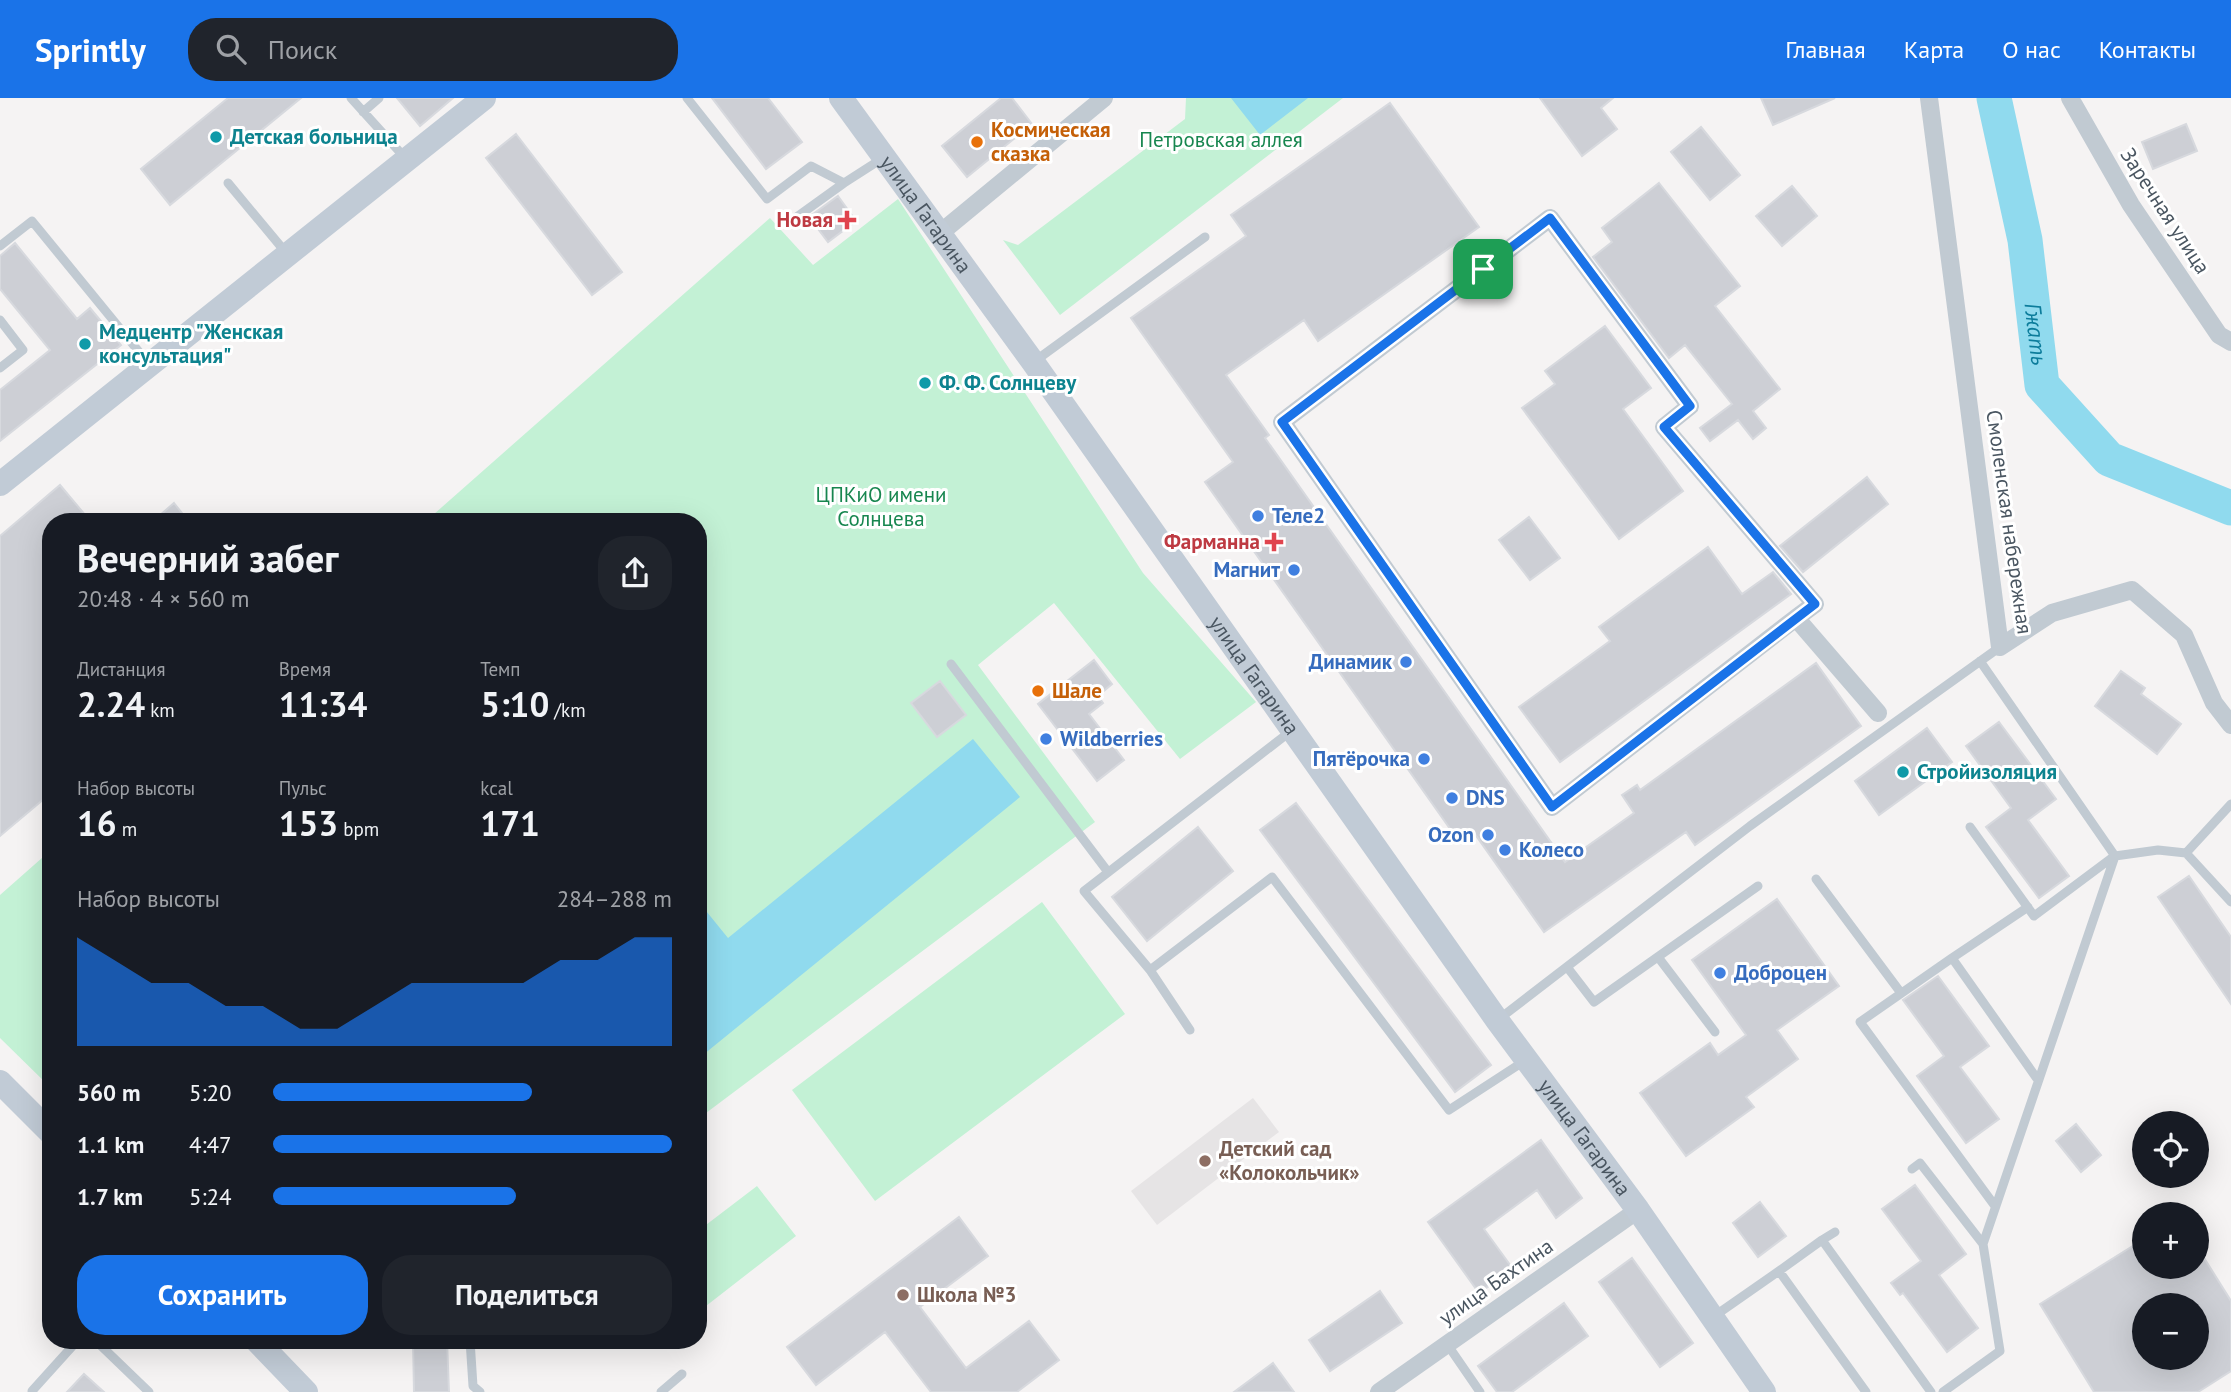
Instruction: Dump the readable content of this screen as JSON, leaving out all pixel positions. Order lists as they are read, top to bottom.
{
  "streets": {
    "main road": ["улица Гагарина"],
    "street": ["Заречная улица", "Смоленская набережная", "улица Бахтина"]
  },
  "crossings": [
    ["улица Гагарина", "улица Бахтина"]
  ],
  "water": ["Гжать"],
  "parks": ["Петровская аллея", "ЦПКиО имени Солнцева"],
  "places": {
    "other": [
      "Детская больница",
      "Космическая сказка",
      "Медцентр \"Женская консультация\"",
      "Ф. Ф. Солнцеву",
      "Теле2",
      "Магнит",
      "Динамик",
      "Шале",
      "Wildberries",
      "Пятёрочка",
      "Стройизоляция",
      "DNS",
      "Ozon",
      "Колесо",
      "Доброцен",
      "Детский сад «Колокольчик»",
      "Школа №3"
    ],
    "health": ["Новая", "Фарманна"]
  },
  "page": {
    "header": "Sprintly",
    "search": "Поиск",
    "nav": [
      "Главная",
      "Карта",
      "О нас",
      "Контакты"
    ],
    "heading": ["Вечерний забег", "20:48 · 4 × 560 m"],
    "stats": [
      ["Дистанция", "2.24 km"],
      ["Время", "11:34"],
      ["Темп", "5:10 /km"],
      ["Набор высоты", "16 m"],
      ["Пульс", "153 bpm"],
      ["kcal", "171"]
    ],
    "chart": ["Набор высоты", "284–288 m"],
    "list": [
      {
        "name": "560 m",
        "note": "5:20"
      },
      {
        "name": "1.1 km",
        "note": "4:47"
      },
      {
        "name": "1.7 km",
        "note": "5:24"
      }
    ],
    "map_buttons": ["+", "−"],
    "buttons": ["Сохранить", "Поделиться"]
  }
}
